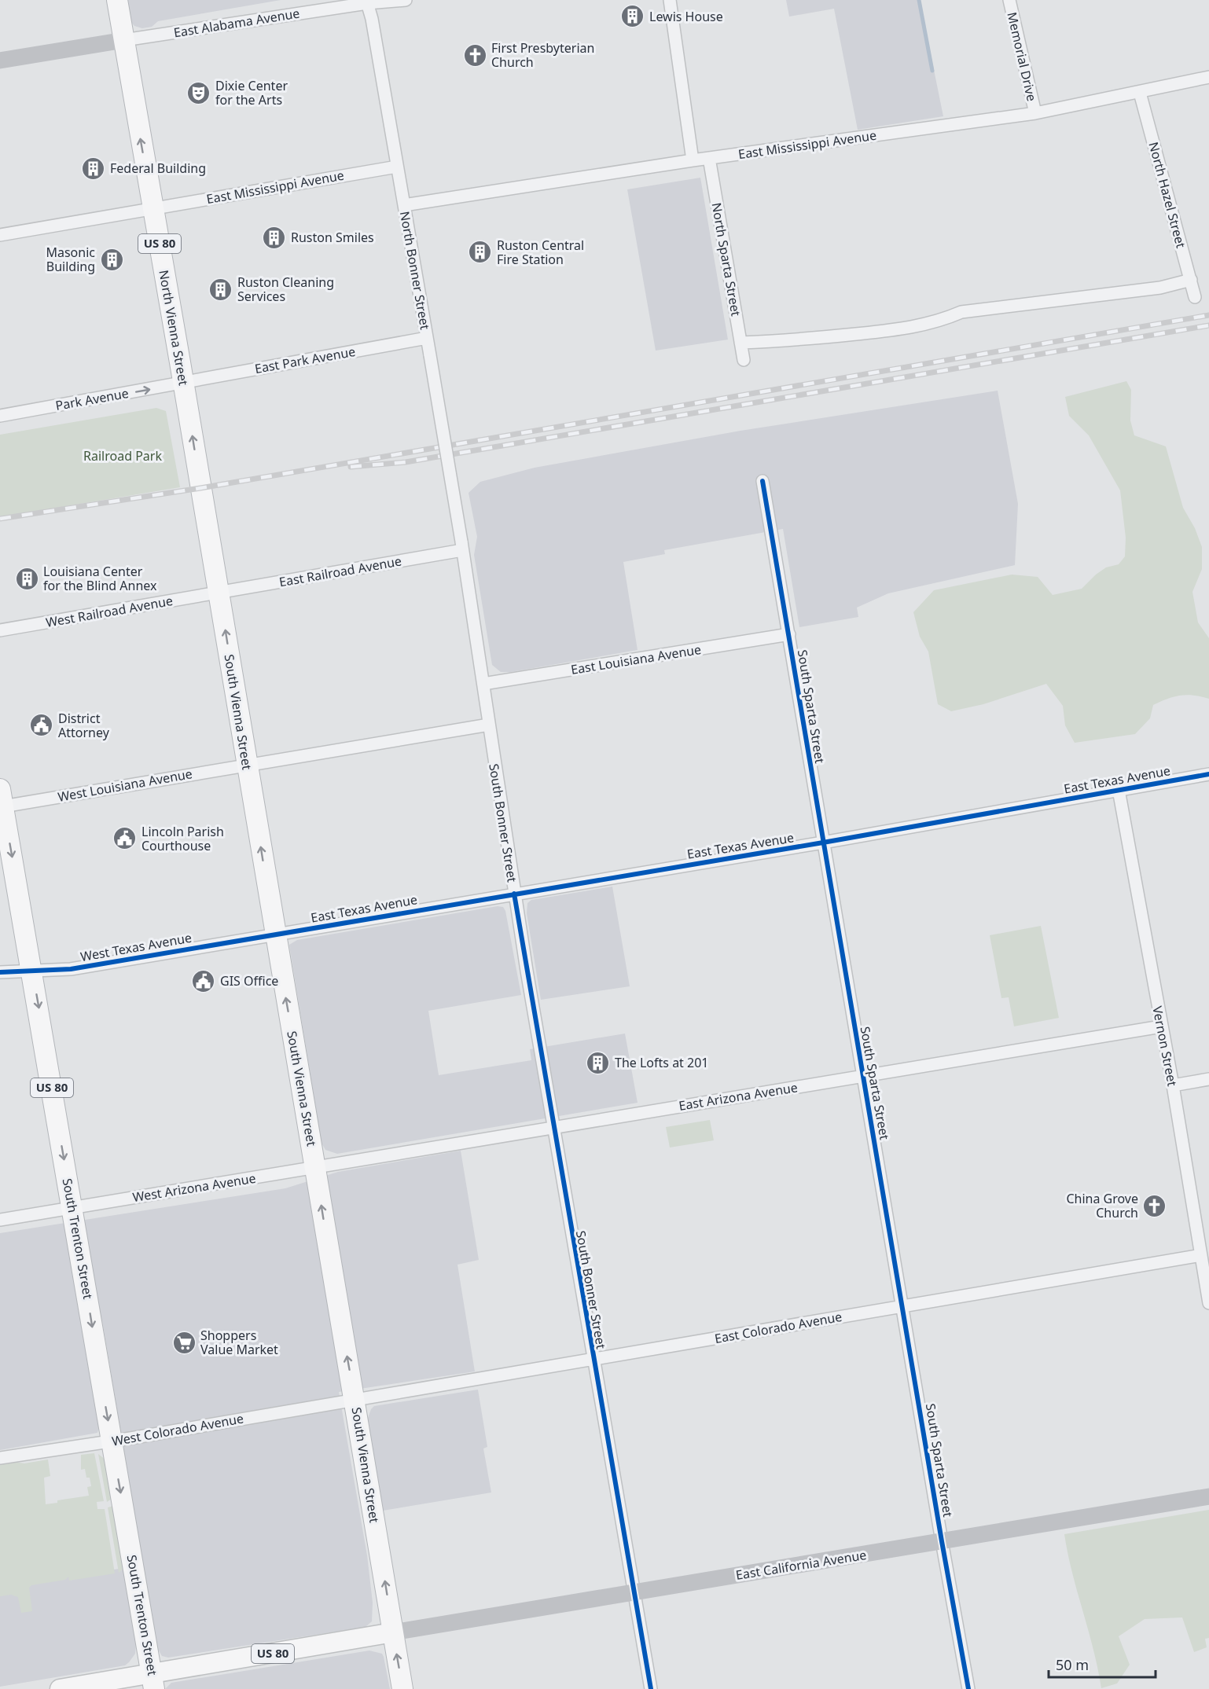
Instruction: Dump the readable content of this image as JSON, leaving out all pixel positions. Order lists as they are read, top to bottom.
{
  "streets": {
    "highway": [
      "US 80",
      "North Vienna Street",
      "South Vienna Street",
      "South Trenton Street"
    ],
    "main road": ["East California Avenue"],
    "street": [
      "East Alabama Avenue",
      "Memorial Drive",
      "East Mississippi Avenue",
      "North Hazel Street",
      "North Sparta Street",
      "North Bonner Street",
      "East Park Avenue",
      "Park Avenue",
      "East Railroad Avenue",
      "West Railroad Avenue",
      "East Louisiana Avenue",
      "South Sparta Street",
      "East Texas Avenue",
      "West Louisiana Avenue",
      "South Bonner Street",
      "West Texas Avenue",
      "Vernon Street",
      "East Arizona Avenue",
      "West Arizona Avenue",
      "East Colorado Avenue",
      "West Colorado Avenue"
    ]
  },
  "crossings": [
    ["East Alabama Avenue", "North Bonner Street"],
    ["East Alabama Avenue", "North Vienna Street"],
    ["Memorial Drive", "East Mississippi Avenue"],
    ["East Mississippi Avenue", "North Hazel Street"],
    ["East Mississippi Avenue", "North Sparta Street"],
    ["East Mississippi Avenue", "North Bonner Street"],
    ["East Mississippi Avenue", "North Vienna Street"],
    ["US 80", "South Vienna Street"],
    ["US 80", "South Trenton Street"],
    ["US 80", "East California Avenue"],
    ["North Bonner Street", "East Park Avenue"],
    ["North Bonner Street", "East Railroad Avenue"],
    ["North Bonner Street", "South Bonner Street"],
    ["North Vienna Street", "East Park Avenue"],
    ["North Vienna Street", "Park Avenue"],
    ["North Vienna Street", "South Vienna Street"],
    ["East Park Avenue", "Park Avenue"],
    ["East Railroad Avenue", "West Railroad Avenue"],
    ["East Railroad Avenue", "South Vienna Street"],
    ["East Railroad Avenue", "South Bonner Street"],
    ["West Railroad Avenue", "South Vienna Street"],
    ["East Louisiana Avenue", "South Sparta Street"],
    ["East Louisiana Avenue", "South Bonner Street"],
    ["South Sparta Street", "East Texas Avenue"],
    ["South Sparta Street", "East Arizona Avenue"],
    ["South Sparta Street", "East Colorado Avenue"],
    ["South Sparta Street", "East California Avenue"],
    ["South Vienna Street", "East Texas Avenue"],
    ["South Vienna Street", "West Louisiana Avenue"],
    ["South Vienna Street", "West Texas Avenue"],
    ["South Vienna Street", "East Arizona Avenue"],
    ["South Vienna Street", "West Arizona Avenue"],
    ["South Vienna Street", "East Colorado Avenue"],
    ["South Vienna Street", "West Colorado Avenue"],
    ["South Vienna Street", "East California Avenue"],
    ["East Texas Avenue", "South Bonner Street"],
    ["East Texas Avenue", "West Texas Avenue"],
    ["East Texas Avenue", "Vernon Street"],
    ["West Louisiana Avenue", "South Trenton Street"],
    ["South Bonner Street", "East Arizona Avenue"],
    ["South Bonner Street", "East Colorado Avenue"],
    ["South Bonner Street", "East California Avenue"],
    ["West Texas Avenue", "South Trenton Street"],
    ["Vernon Street", "East Arizona Avenue"],
    ["Vernon Street", "East Colorado Avenue"],
    ["East Arizona Avenue", "West Arizona Avenue"],
    ["West Arizona Avenue", "South Trenton Street"],
    ["South Trenton Street", "West Colorado Avenue"],
    ["East Colorado Avenue", "West Colorado Avenue"]
  ],
  "one_way": [
    "North Vienna Street",
    "Park Avenue",
    "South Vienna Street",
    "South Trenton Street"
  ],
  "parks": ["Railroad Park"],
  "places": {
    "building": [
      "Lewis House",
      "Federal Building",
      "Ruston Smiles",
      "Ruston Central Fire Station",
      "Masonic Building",
      "Ruston Cleaning Services",
      "Louisiana Center for the Blind Annex",
      "The Lofts at 201"
    ],
    "church": ["First Presbyterian Church", "China Grove Church"],
    "theatre": ["Dixie Center for the Arts"],
    "public building": ["District Attorney", "Lincoln Parish Courthouse", "GIS Office"],
    "supermarket": ["Shoppers Value Market"]
  },
  "scale_bar": "50 m"
}
